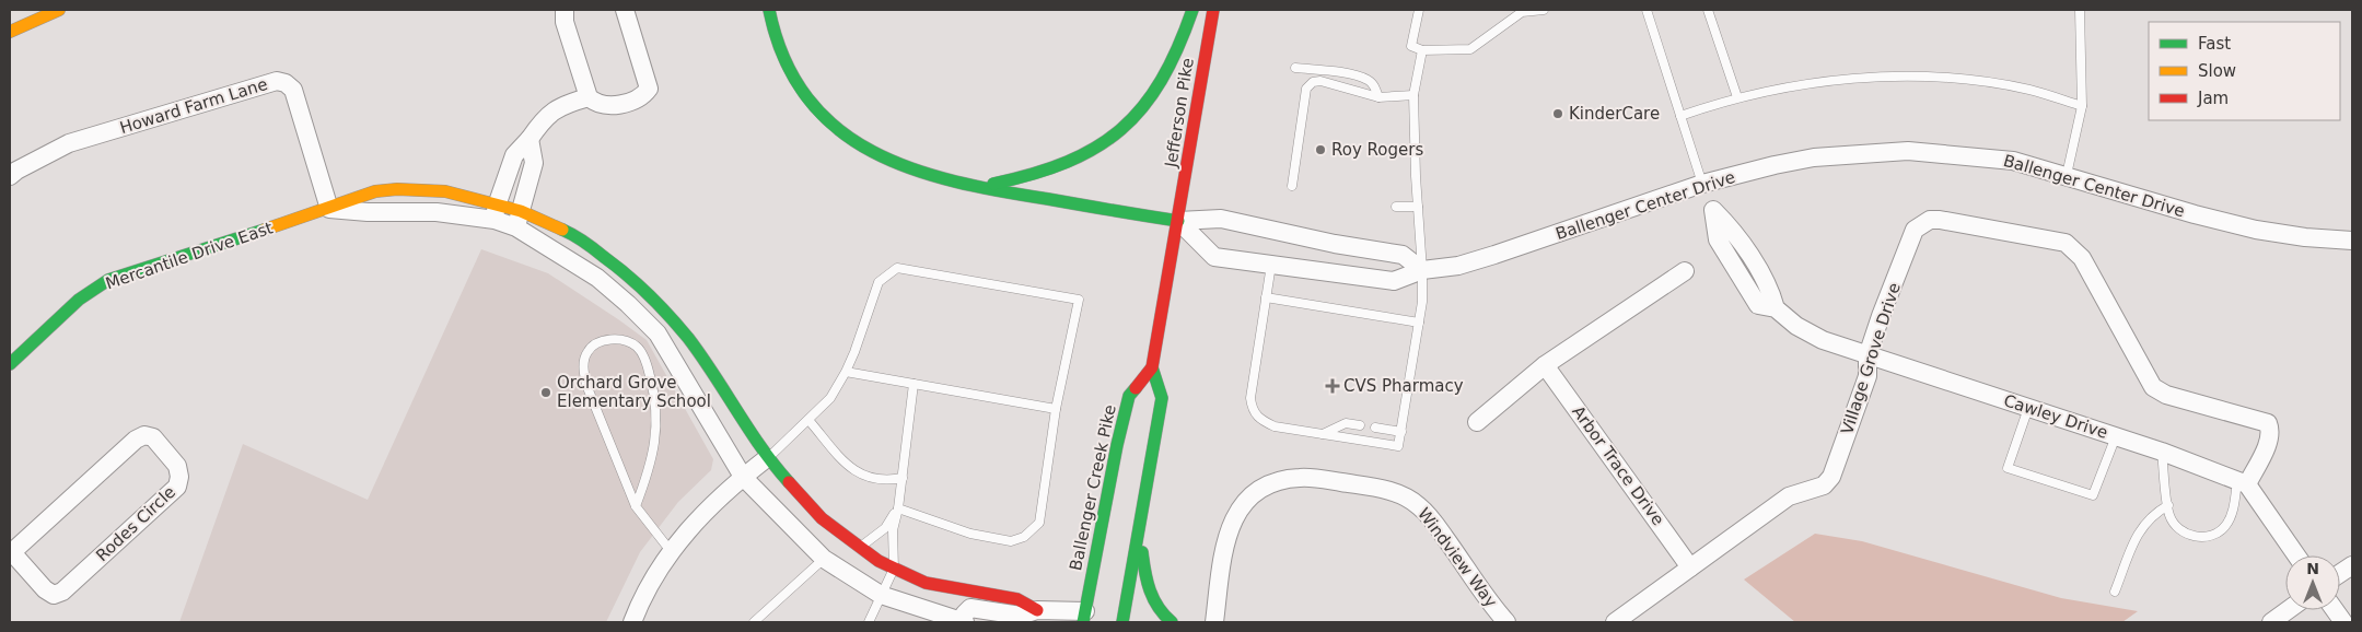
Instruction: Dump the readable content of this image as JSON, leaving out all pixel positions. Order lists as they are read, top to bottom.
{
  "streets": {
    "main road": ["Jefferson Pike", "Mercantile Drive East", "Ballenger Creek Pike"],
    "street": [
      "Howard Farm Lane",
      "Ballenger Center Drive",
      "Village Grove Drive",
      "Cawley Drive",
      "Arbor Trace Drive",
      "Rodes Circle",
      "Windview Way"
    ]
  },
  "crossings": [
    ["Howard Farm Lane", "Mercantile Drive East"],
    ["Jefferson Pike", "Ballenger Center Drive"],
    ["Jefferson Pike", "Ballenger Creek Pike"],
    ["Ballenger Center Drive", "Cawley Drive"],
    ["Ballenger Center Drive", "Ballenger Creek Pike"],
    ["Mercantile Drive East", "Ballenger Creek Pike"],
    ["Village Grove Drive", "Cawley Drive"],
    ["Village Grove Drive", "Arbor Trace Drive"]
  ],
  "places": {
    "other": ["KinderCare", "Roy Rogers", "Orchard Grove Elementary School"],
    "health": ["CVS Pharmacy"]
  },
  "legend": ["Fast", "Slow", "Jam"],
  "north": "top"
}
